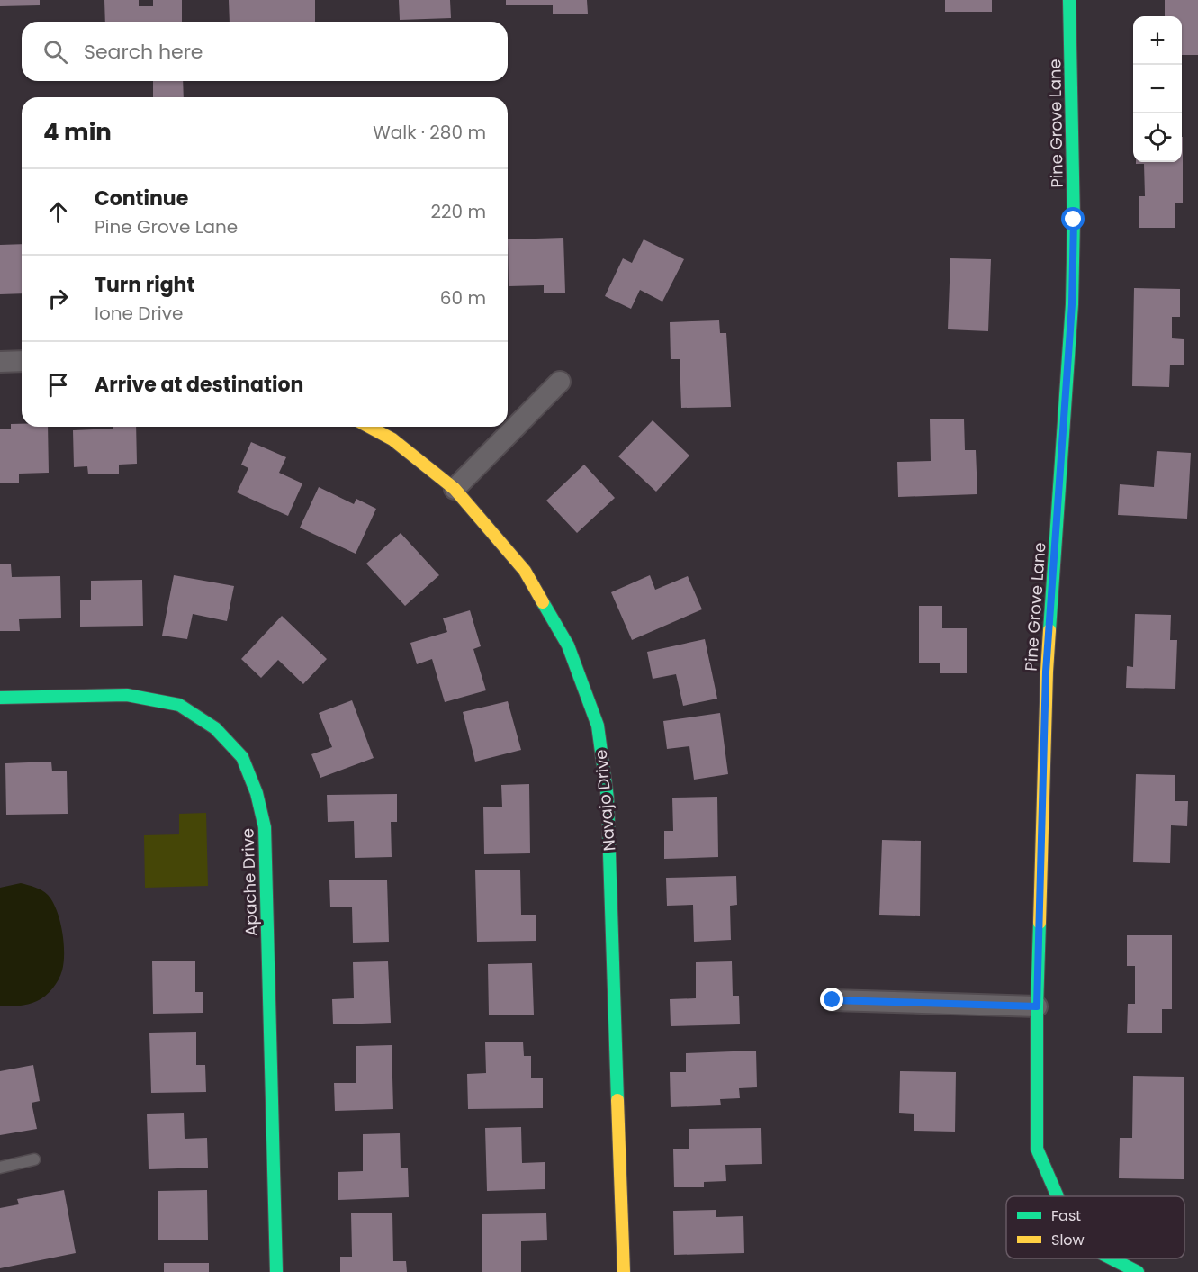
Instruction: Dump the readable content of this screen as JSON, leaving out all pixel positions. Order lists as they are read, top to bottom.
{
  "streets": {
    "street": ["Pine Grove Lane", "Navajo Drive", "Apache Drive"]
  },
  "legend": ["Fast", "Slow"],
  "page": {
    "map_buttons": ["+", "−"],
    "search": "Search here",
    "heading": ["4 min", "Walk · 280 m"],
    "list": [
      ["Continue", "Pine Grove Lane", "220 m"],
      ["Turn right", "Ione Drive", "60 m"],
      "Arrive at destination"
    ]
  }
}
